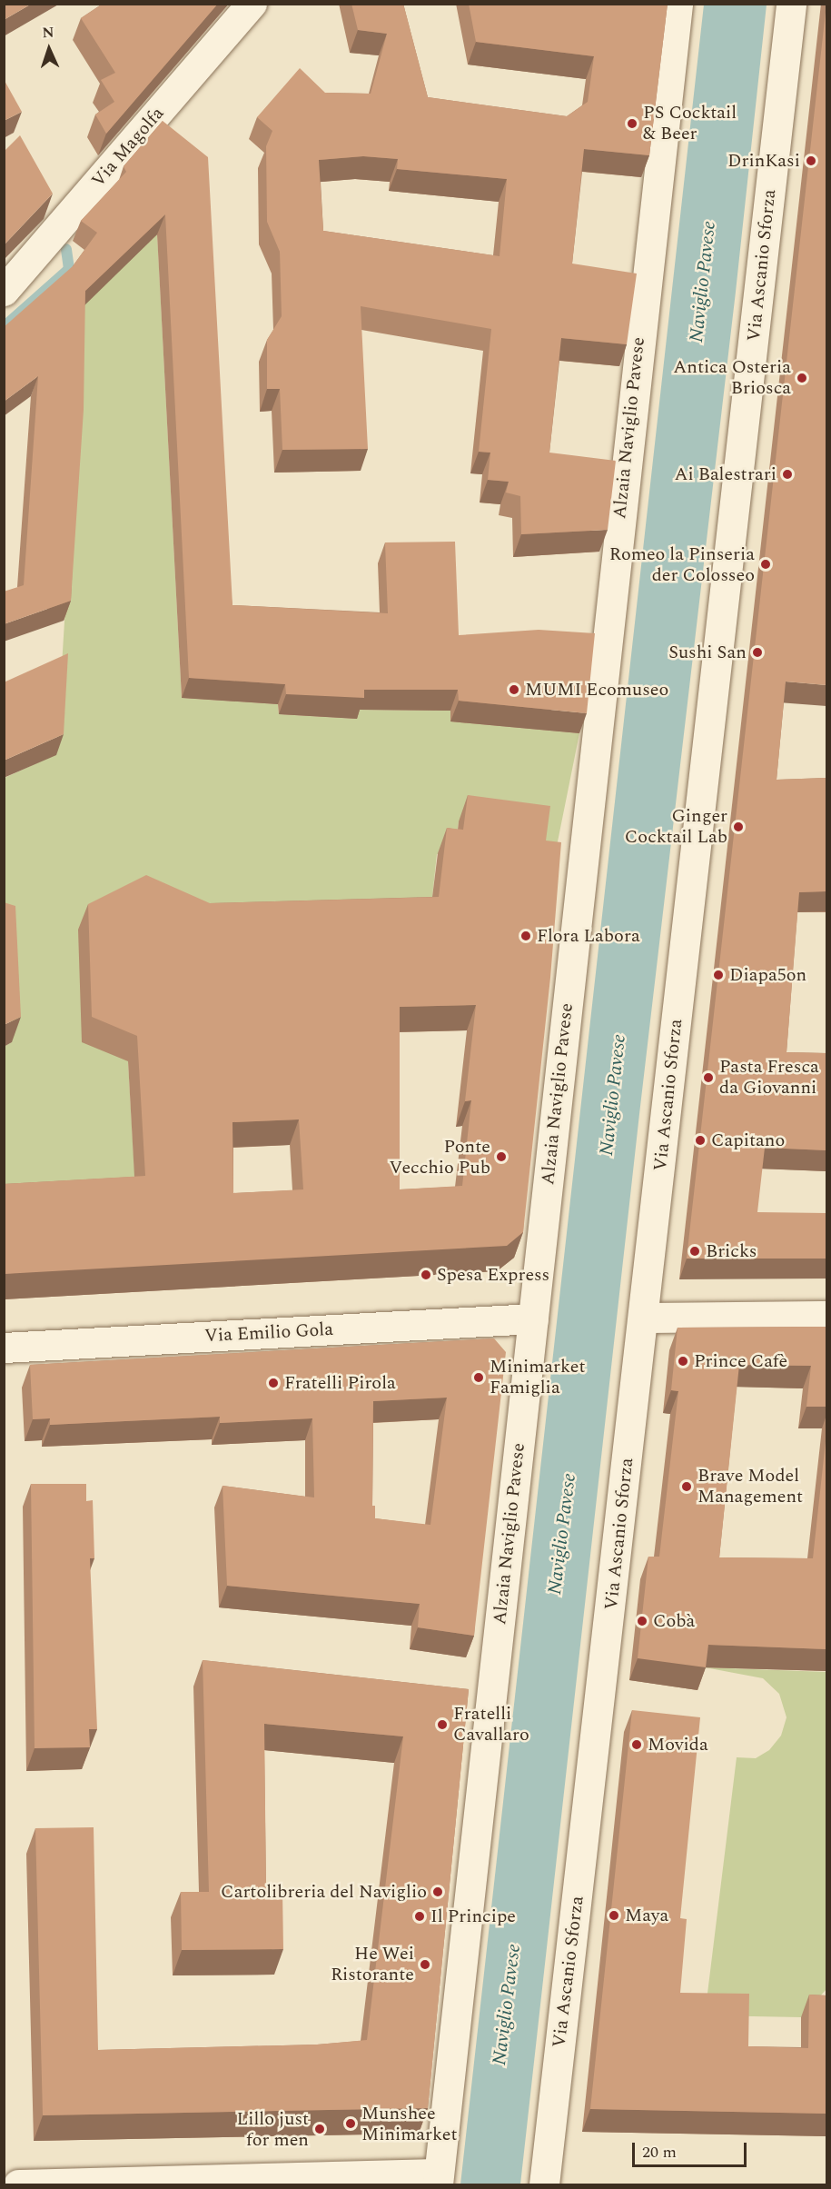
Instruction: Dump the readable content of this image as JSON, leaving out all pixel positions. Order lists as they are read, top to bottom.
{
  "streets": {
    "street": [
      "Via Magolfa",
      "Via Ascanio Sforza",
      "Alzaia Naviglio Pavese",
      "Via Emilio Gola"
    ]
  },
  "crossings": [
    ["Alzaia Naviglio Pavese", "Via Emilio Gola"]
  ],
  "water": ["Naviglio Pavese"],
  "places": [
    "PS Cocktail & Beer",
    "DrinKasi",
    "Antica Osteria Briosca",
    "Ai Balestrari",
    "Romeo la Pinseria der Colosseo",
    "Sushi San",
    "MUMI Ecomuseo",
    "Ginger Cocktail Lab",
    "Flora Labora",
    "Diapa5on",
    "Pasta Fresca da Giovanni",
    "Capitano",
    "Ponte Vecchio Pub",
    "Bricks",
    "Spesa Express",
    "Prince Cafè",
    "Minimarket Famiglia",
    "Fratelli Pirola",
    "Brave Model Management",
    "Cobà",
    "Fratelli Cavallaro",
    "Movida",
    "Cartolibreria del Naviglio",
    "Maya",
    "Il Principe",
    "He Wei Ristorante",
    "Munshee Minimarket",
    "Lillo just for men"
  ],
  "scale_bar": "20 m",
  "north": "top"
}
